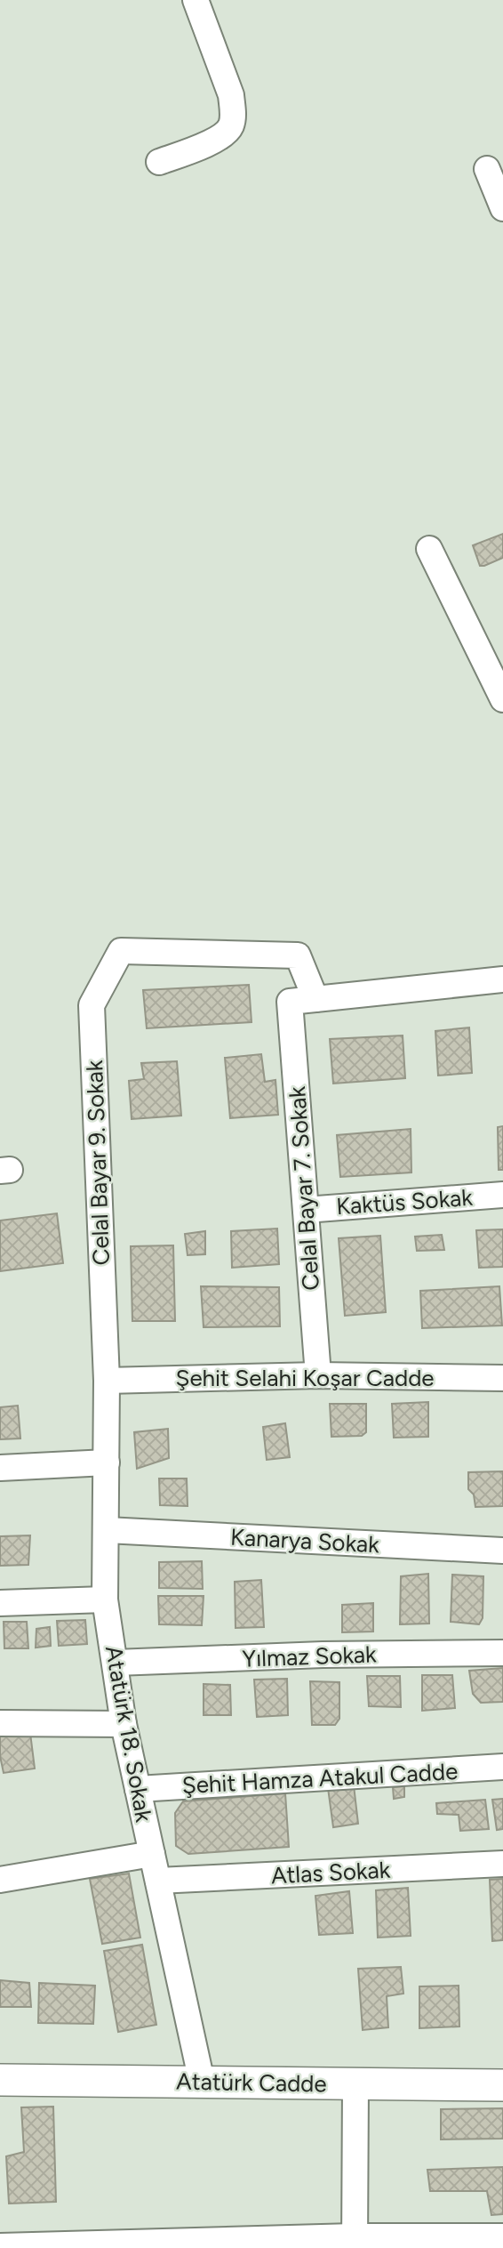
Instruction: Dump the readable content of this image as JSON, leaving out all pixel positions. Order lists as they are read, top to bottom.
{
  "streets": {
    "main road": ["Atatürk Cadde"],
    "street": [
      "Celal Bayar 9. Sokak",
      "Celal Bayar 7. Sokak",
      "Kaktüs Sokak",
      "Şehit Selahi Koşar Cadde",
      "Kanarya Sokak",
      "Yılmaz Sokak",
      "Atatürk 18. Sokak",
      "Şehit Hamza Atakul Cadde",
      "Atlas Sokak"
    ]
  },
  "crossings": [
    ["Celal Bayar 9. Sokak", "Celal Bayar 7. Sokak"],
    ["Celal Bayar 9. Sokak", "Şehit Selahi Koşar Cadde"],
    ["Celal Bayar 9. Sokak", "Atatürk 18. Sokak"],
    ["Celal Bayar 7. Sokak", "Kaktüs Sokak"],
    ["Celal Bayar 7. Sokak", "Şehit Selahi Koşar Cadde"],
    ["Şehit Selahi Koşar Cadde", "Atatürk 18. Sokak"],
    ["Kanarya Sokak", "Atatürk 18. Sokak"],
    ["Yılmaz Sokak", "Atatürk 18. Sokak"],
    ["Atatürk 18. Sokak", "Şehit Hamza Atakul Cadde"],
    ["Atatürk 18. Sokak", "Atlas Sokak"],
    ["Atatürk 18. Sokak", "Atatürk Cadde"]
  ]
}
